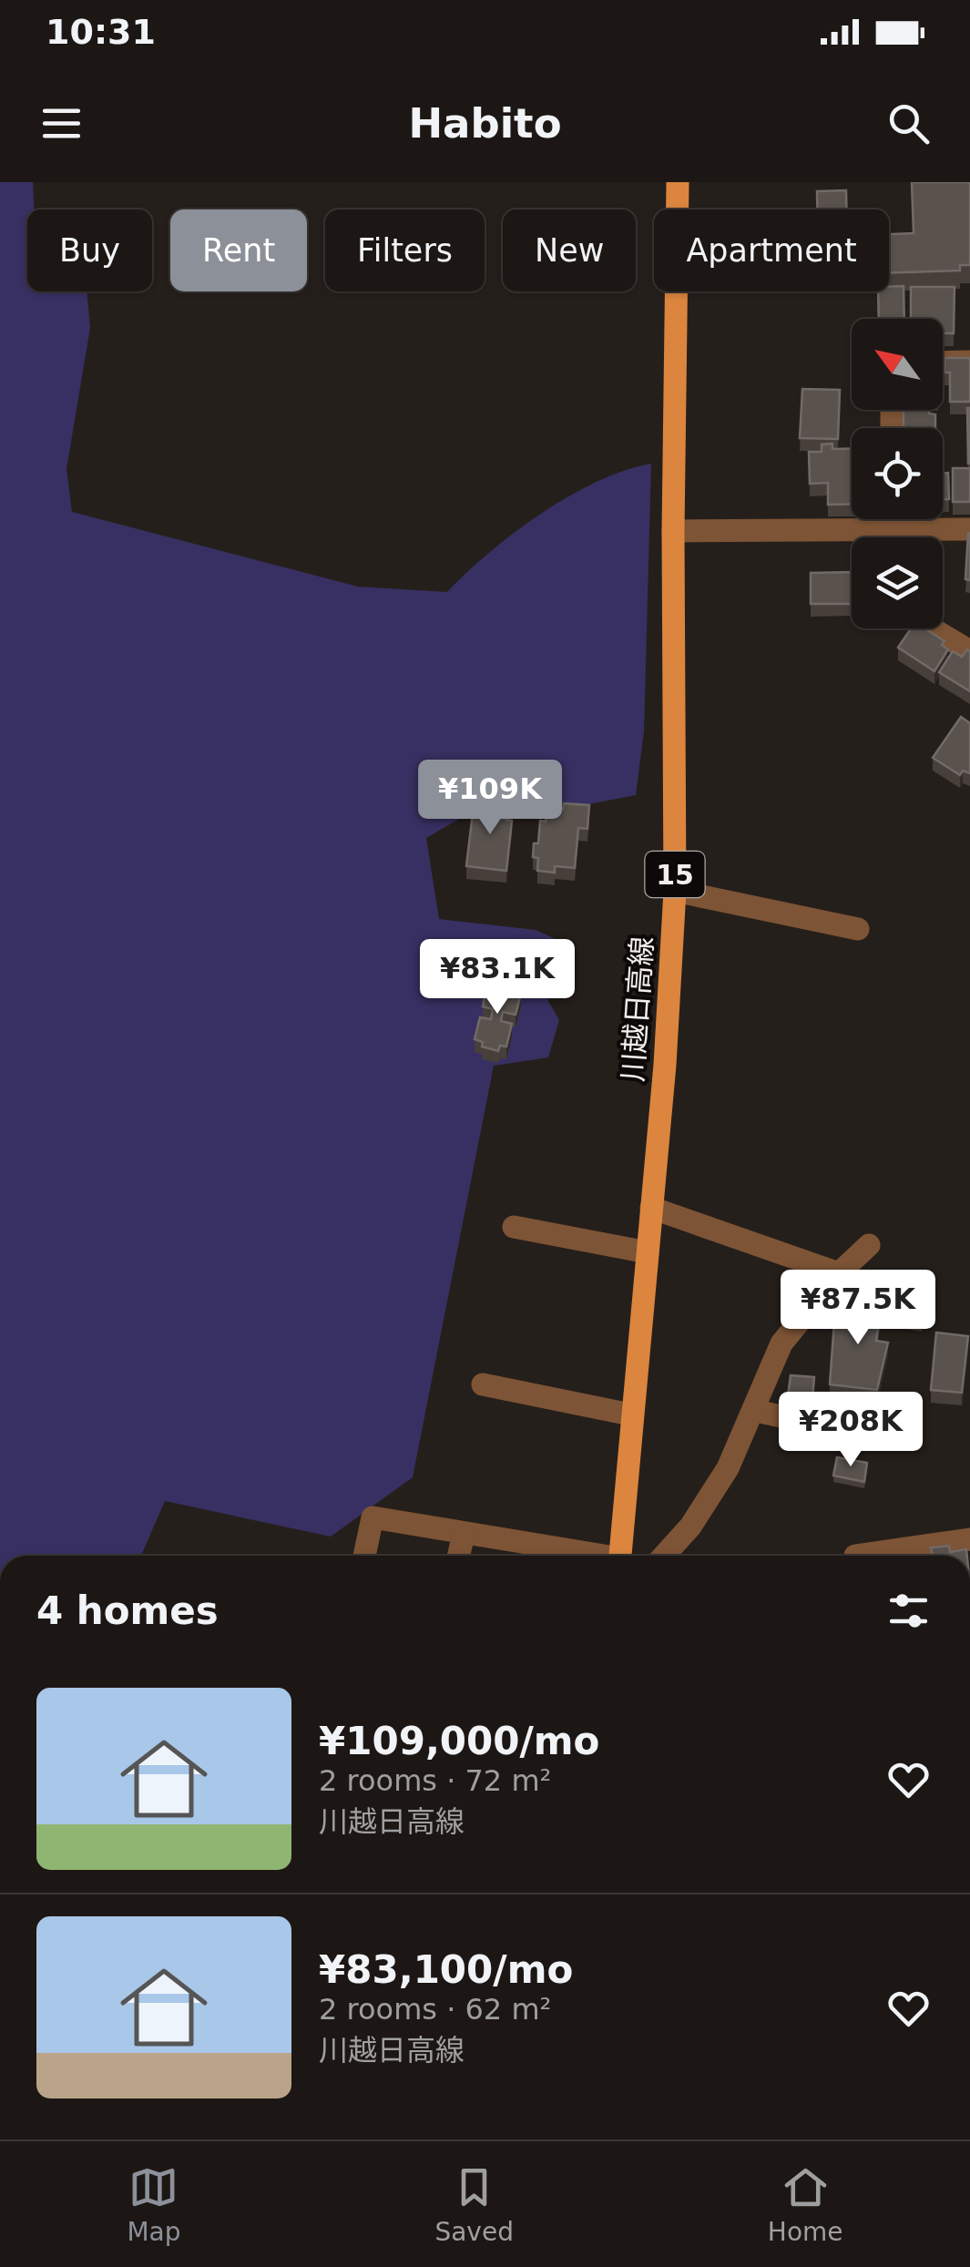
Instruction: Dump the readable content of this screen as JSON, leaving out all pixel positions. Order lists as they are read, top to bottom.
{
  "streets": {
    "main road": ["15", "川越日高線"]
  },
  "north": "top left",
  "page": {
    "status": "10:31",
    "header": "Habito",
    "chip": [
      "Buy",
      "Rent",
      "Filters",
      "New",
      "Apartment"
    ],
    "price": [
      "¥109K",
      "¥83.1K",
      "¥87.5K",
      "¥208K"
    ],
    "heading": "4 homes",
    "list": [
      {
        "name": "¥109,000/mo",
        "note": "2 rooms · 72 m² · 川越日高線"
      },
      {
        "name": "¥83,100/mo",
        "note": "2 rooms · 62 m² · 川越日高線"
      }
    ],
    "tabs": ["Map", "Saved", "Home"]
  }
}
